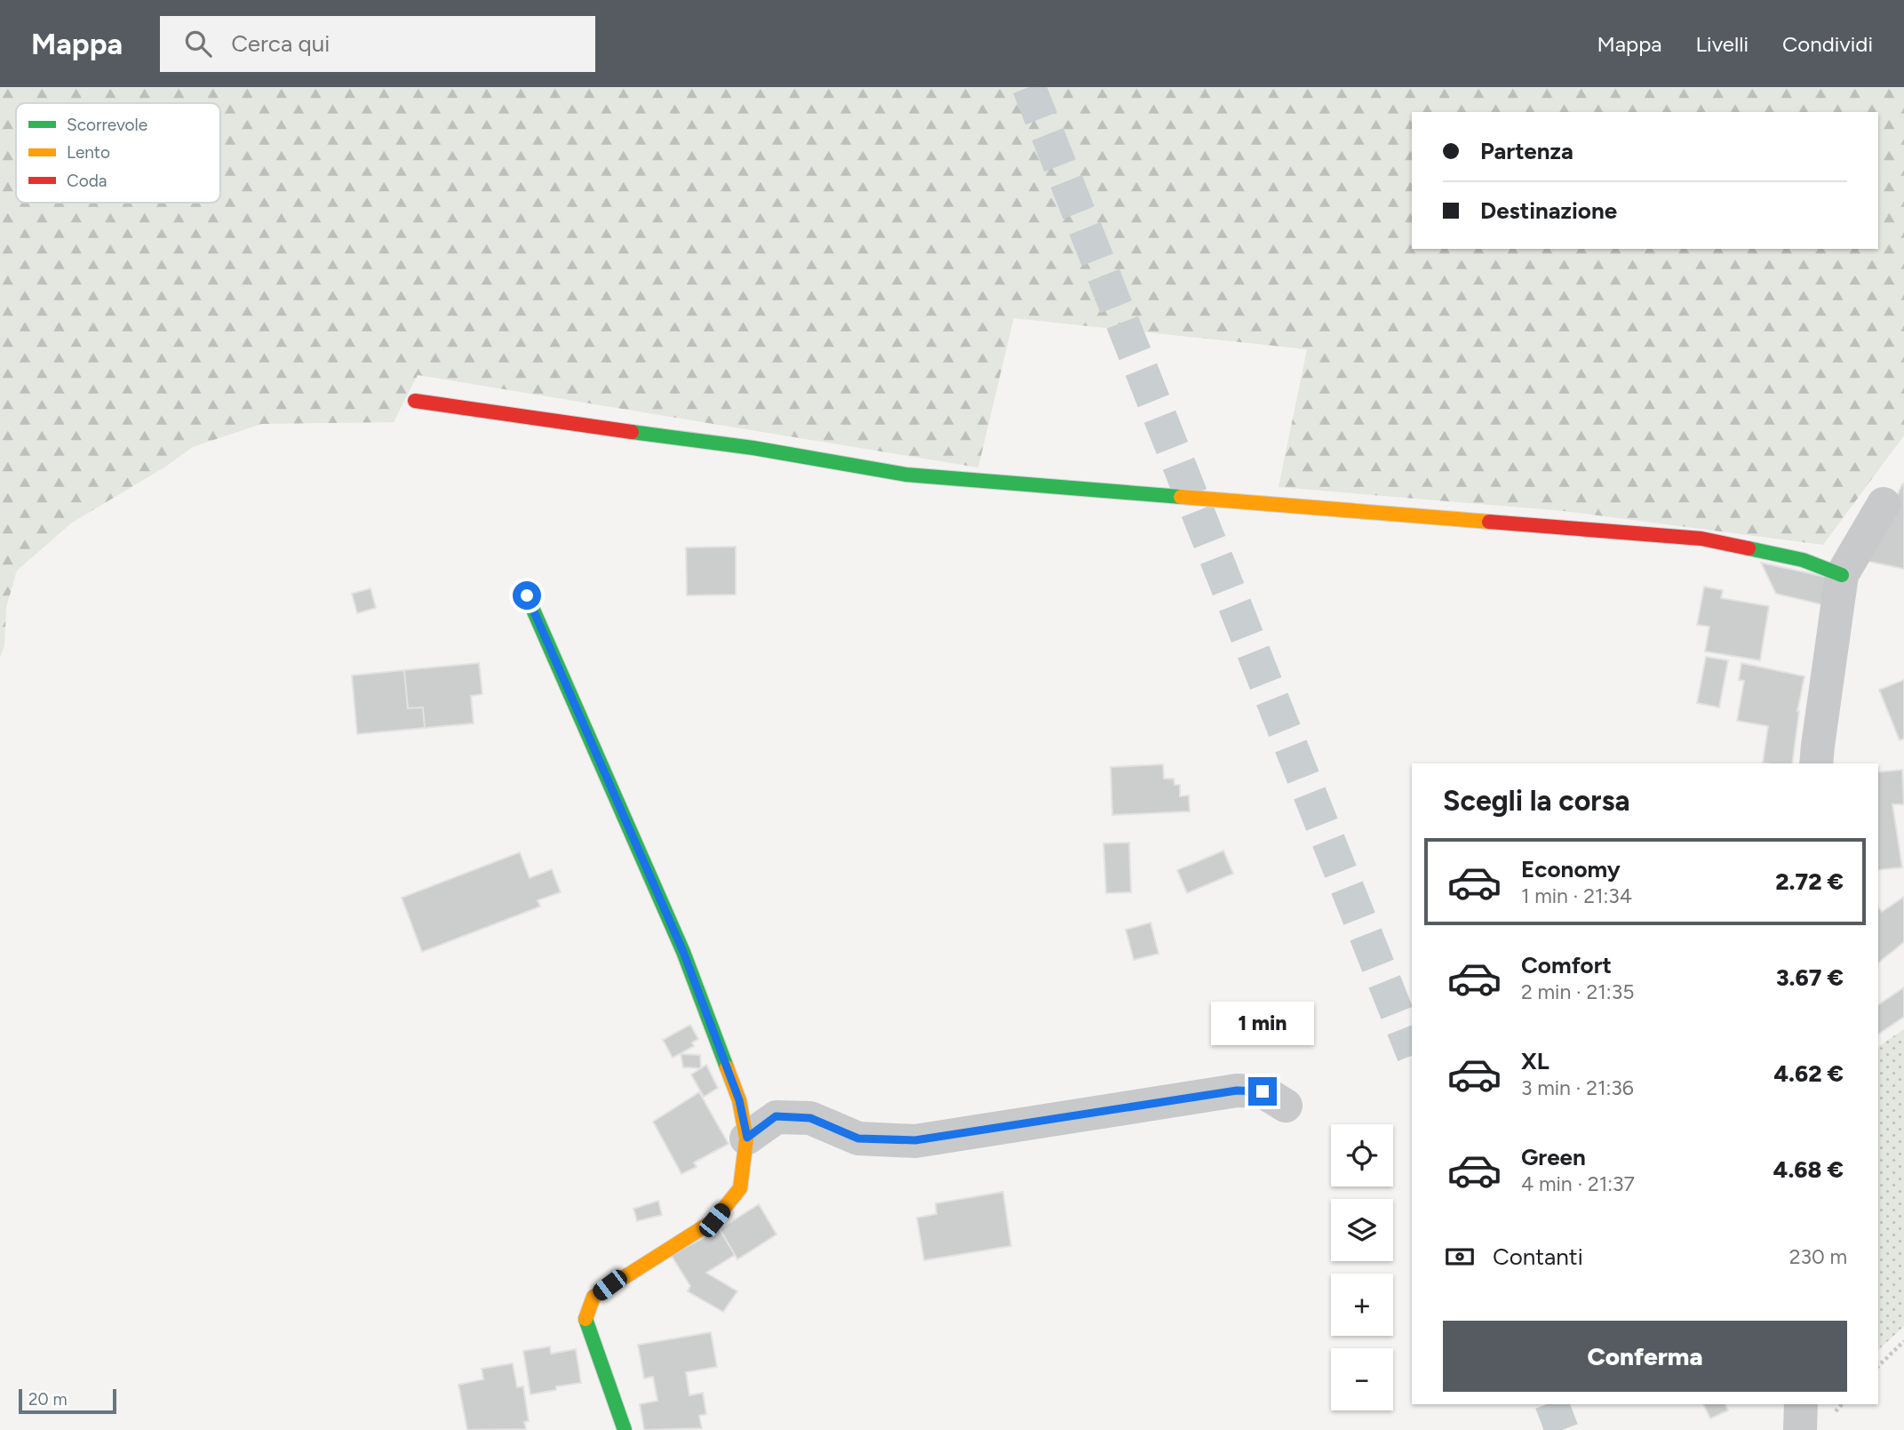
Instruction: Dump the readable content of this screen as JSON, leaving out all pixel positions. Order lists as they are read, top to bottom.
{
  "legend": ["Scorrevole", "Lento", "Coda"],
  "scale_bar": "20 m",
  "page": {
    "header": "Mappa",
    "search": "Cerca qui",
    "nav": ["Mappa", "Livelli", "Condividi"],
    "banner": ["Partenza", "Destinazione"],
    "heading": "Scegli la corsa",
    "list": [
      {
        "name": "Economy",
        "note": "1 min · 21:34",
        "value": "2.72 €"
      },
      {
        "name": "Comfort",
        "note": "2 min · 21:35",
        "value": "3.67 €"
      },
      {
        "name": "XL",
        "note": "3 min · 21:36",
        "value": "4.62 €"
      },
      {
        "name": "Green",
        "note": "4 min · 21:37",
        "value": "4.68 €"
      }
    ],
    "bubble": "1 min",
    "map_buttons": ["+", "−"],
    "pay": ["Contanti", "230 m"],
    "buttons": "Conferma",
    "scale": "20 m"
  }
}
